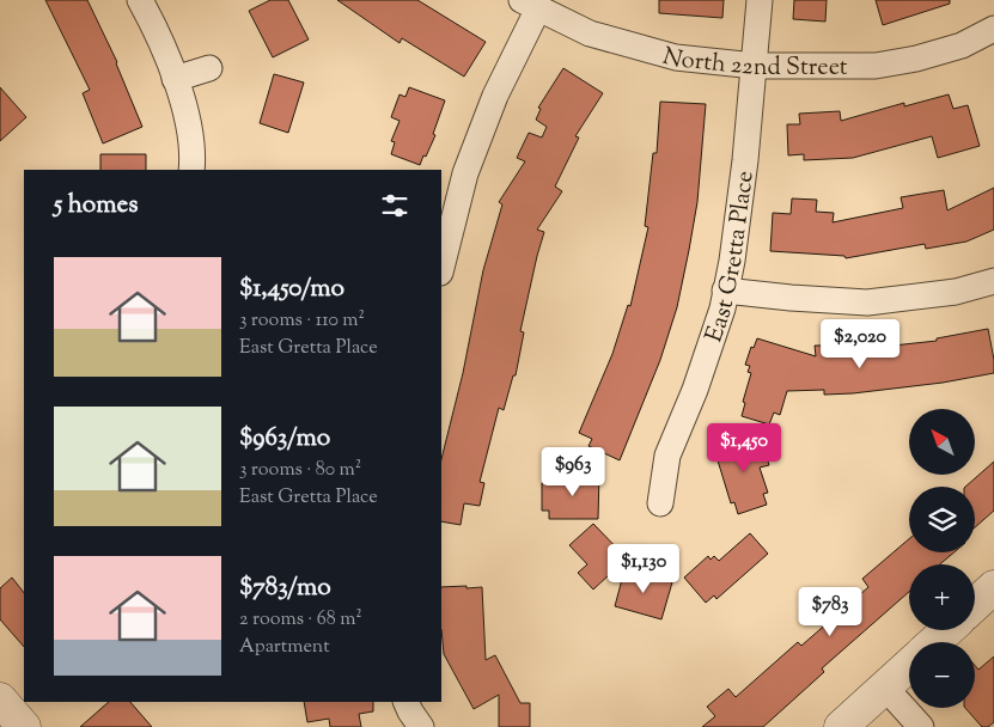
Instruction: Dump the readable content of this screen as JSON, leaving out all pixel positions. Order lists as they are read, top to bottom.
{
  "streets": {
    "street": ["North 22nd Street", "East Gretta Place"]
  },
  "crossings": [
    ["North 22nd Street", "East Gretta Place"]
  ],
  "north": "top left",
  "page": {
    "heading": "5 homes",
    "list": [
      {
        "name": "$1,450/mo",
        "note": "3 rooms · 110 m² · East Gretta Place"
      },
      {
        "name": "$963/mo",
        "note": "3 rooms · 80 m² · East Gretta Place"
      },
      {
        "name": "$783/mo",
        "note": "2 rooms · 68 m² · Apartment"
      }
    ],
    "price": [
      "$2,020",
      "$1,450",
      "$963",
      "$1,130",
      "$783"
    ],
    "map_buttons": ["+", "−"]
  }
}
